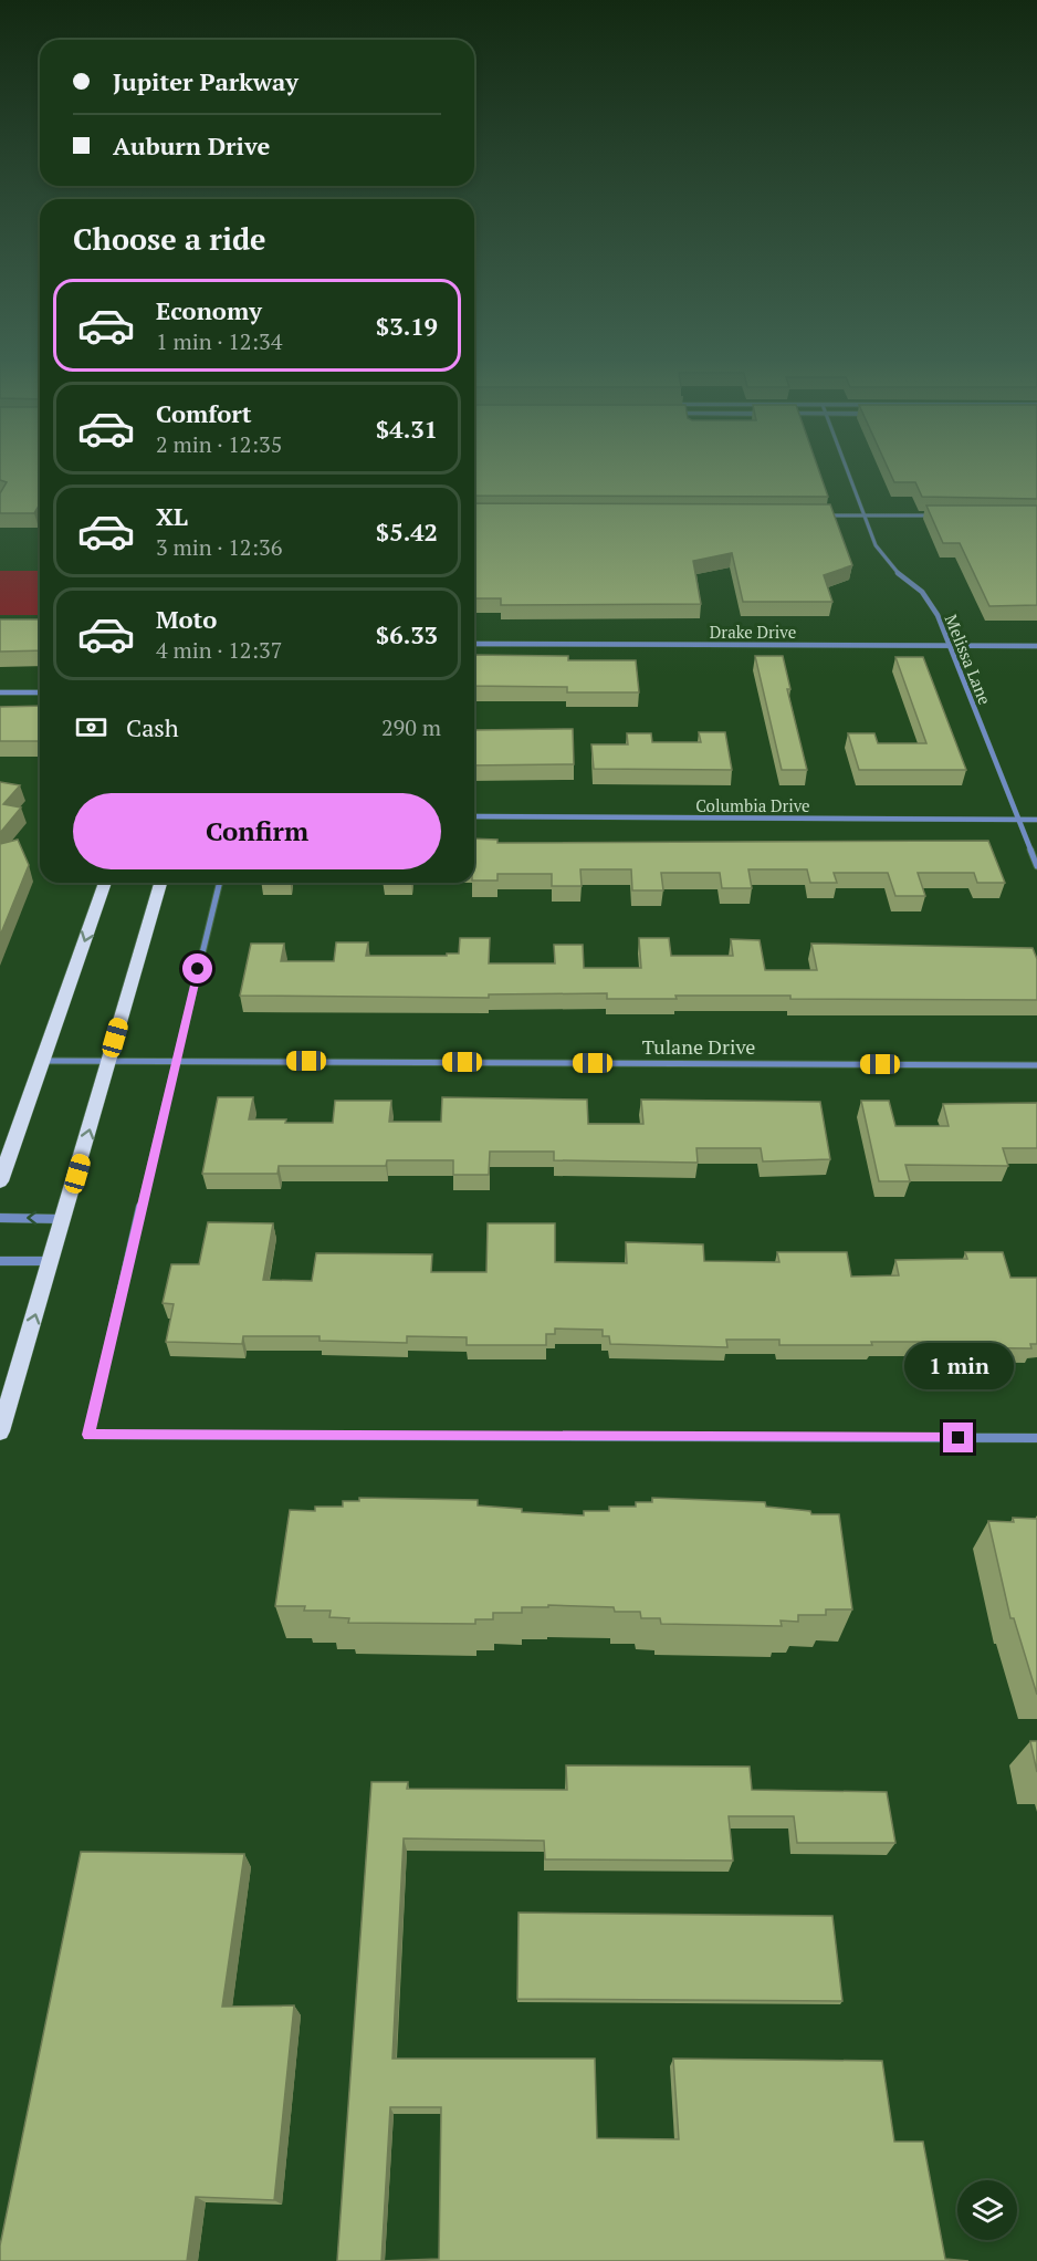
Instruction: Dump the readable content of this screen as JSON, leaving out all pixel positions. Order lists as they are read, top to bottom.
{
  "streets": {
    "street": [
      "Drake Drive",
      "Melissa Lane",
      "Columbia Drive",
      "Tulane Drive"
    ]
  },
  "crossings": [
    ["Drake Drive", "Melissa Lane"],
    ["Melissa Lane", "Columbia Drive"]
  ],
  "page": {
    "banner": ["Jupiter Parkway", "Auburn Drive"],
    "heading": "Choose a ride",
    "list": [
      {
        "name": "Economy",
        "note": "1 min · 12:34",
        "value": "$3.19"
      },
      {
        "name": "Comfort",
        "note": "2 min · 12:35",
        "value": "$4.31"
      },
      {
        "name": "XL",
        "note": "3 min · 12:36",
        "value": "$5.42"
      },
      {
        "name": "Moto",
        "note": "4 min · 12:37",
        "value": "$6.33"
      }
    ],
    "pay": ["Cash", "290 m"],
    "buttons": "Confirm",
    "bubble": "1 min"
  }
}
